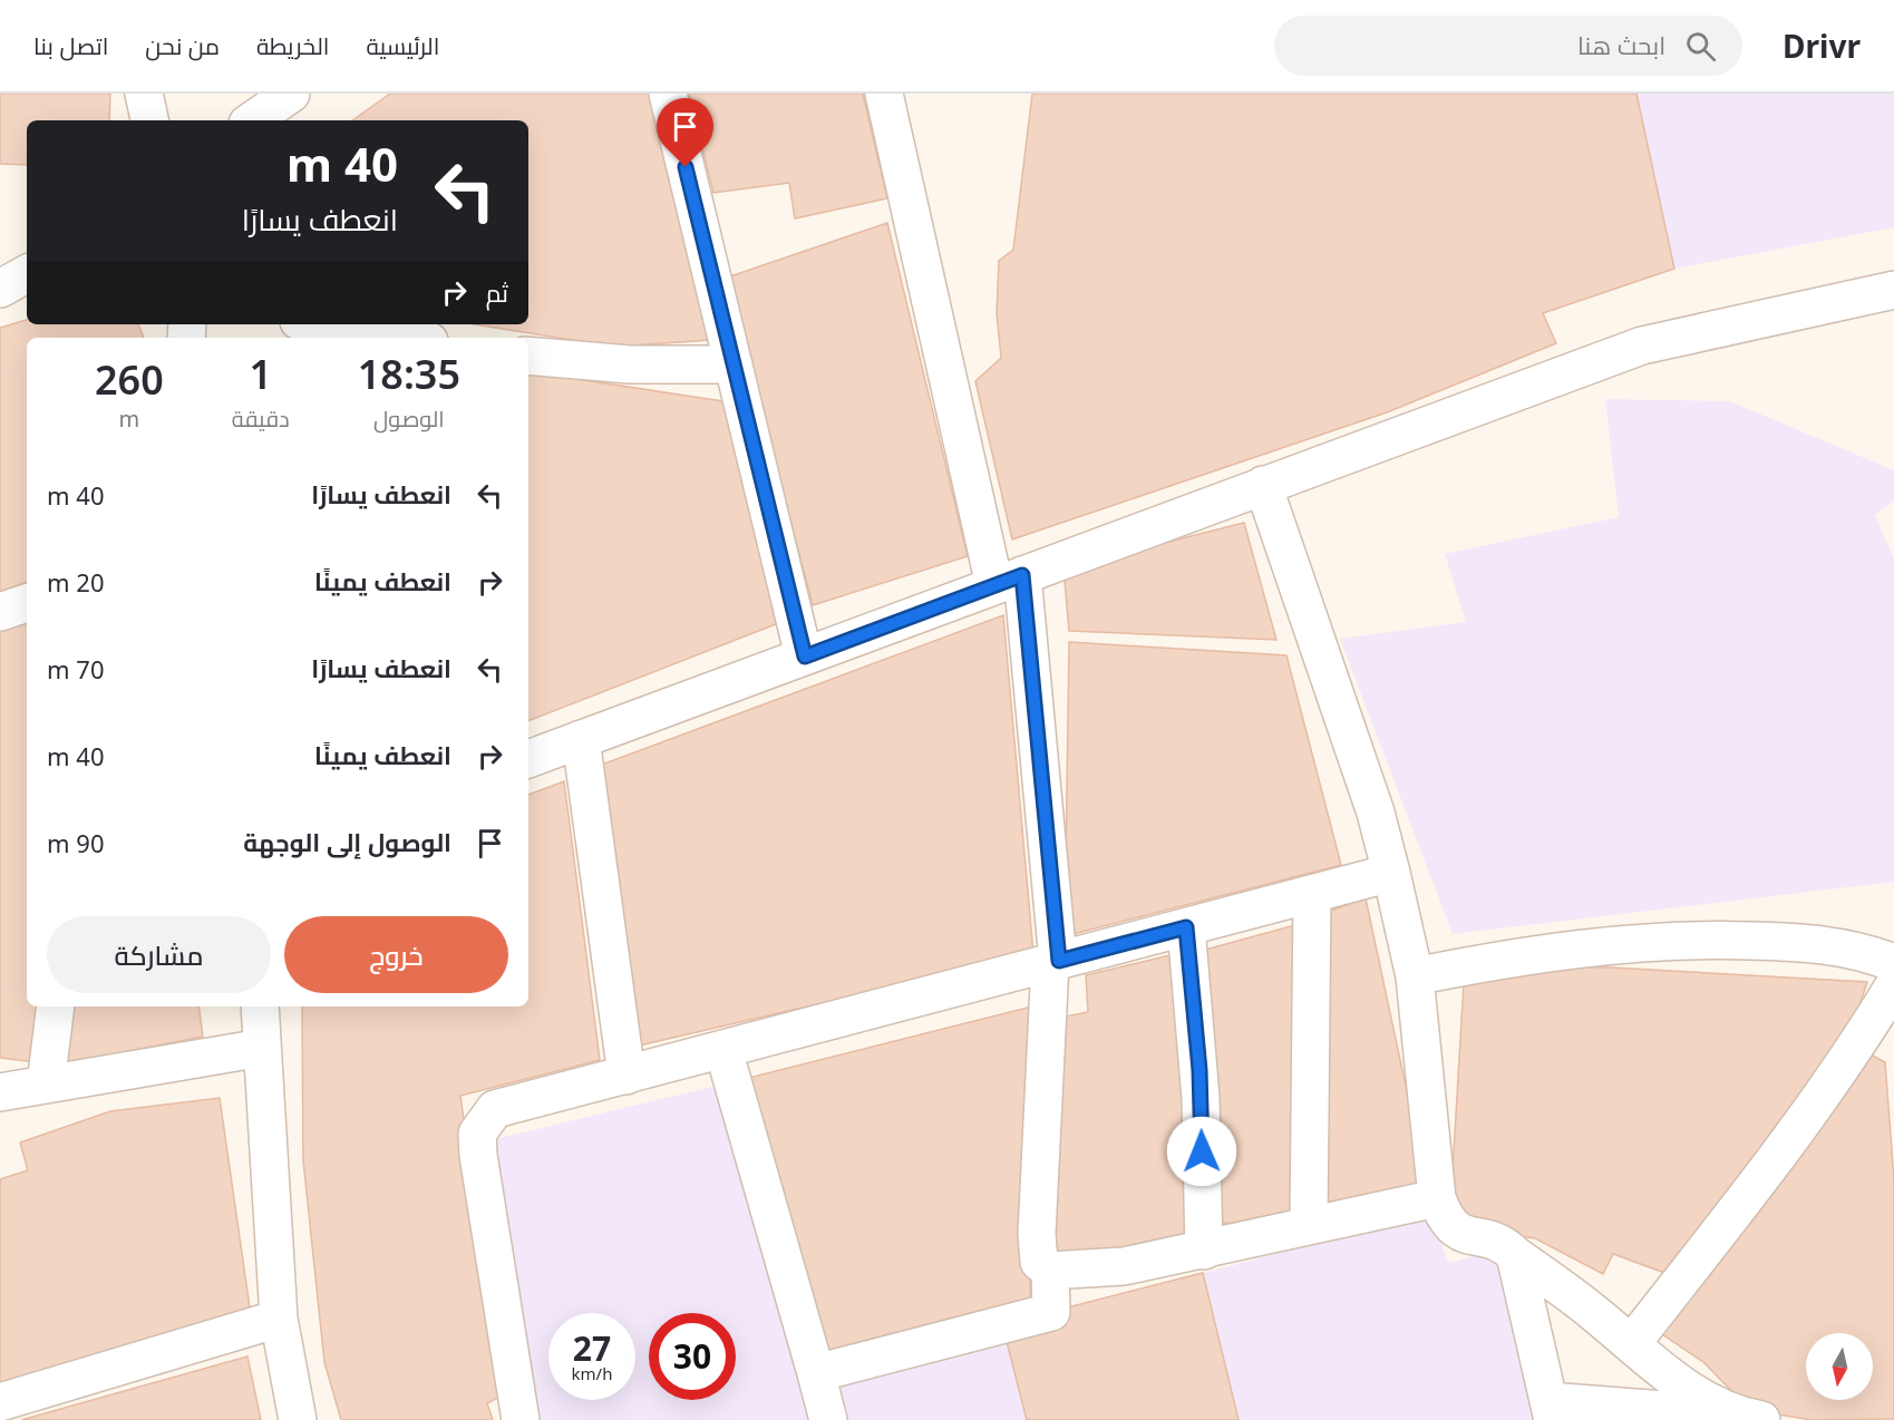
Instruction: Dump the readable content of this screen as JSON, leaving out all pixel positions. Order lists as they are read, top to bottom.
{
  "north": "bottom",
  "page": {
    "header": "Drivr",
    "search": "ابحث هنا",
    "nav": [
      "الرئيسية",
      "الخريطة",
      "من نحن",
      "اتصل بنا"
    ],
    "turn": ["40 m", "انعطف يسارًا"],
    "then": "ثم",
    "eta": [
      "18:35",
      "الوصول",
      "1",
      "دقيقة",
      "260",
      "m"
    ],
    "list": [
      {
        "name": "انعطف يسارًا",
        "value": "40 m"
      },
      {
        "name": "انعطف يمينًا",
        "value": "20 m"
      },
      {
        "name": "انعطف يسارًا",
        "value": "70 m"
      },
      {
        "name": "انعطف يمينًا",
        "value": "40 m"
      },
      {
        "name": "الوصول إلى الوجهة",
        "value": "90 m"
      }
    ],
    "buttons": ["خروج", "مشاركة"],
    "speed": "27 km/h",
    "limit": "30"
  }
}
